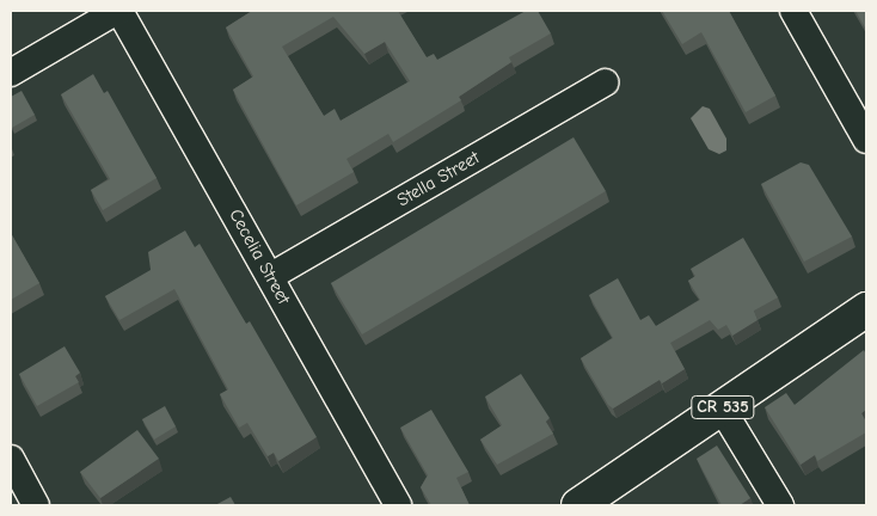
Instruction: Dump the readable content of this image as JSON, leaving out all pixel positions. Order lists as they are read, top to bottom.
{
  "streets": {
    "main road": ["CR 535"],
    "street": ["Stella Street", "Cecelia Street"]
  },
  "crossings": [
    ["Stella Street", "Cecelia Street"]
  ]
}
